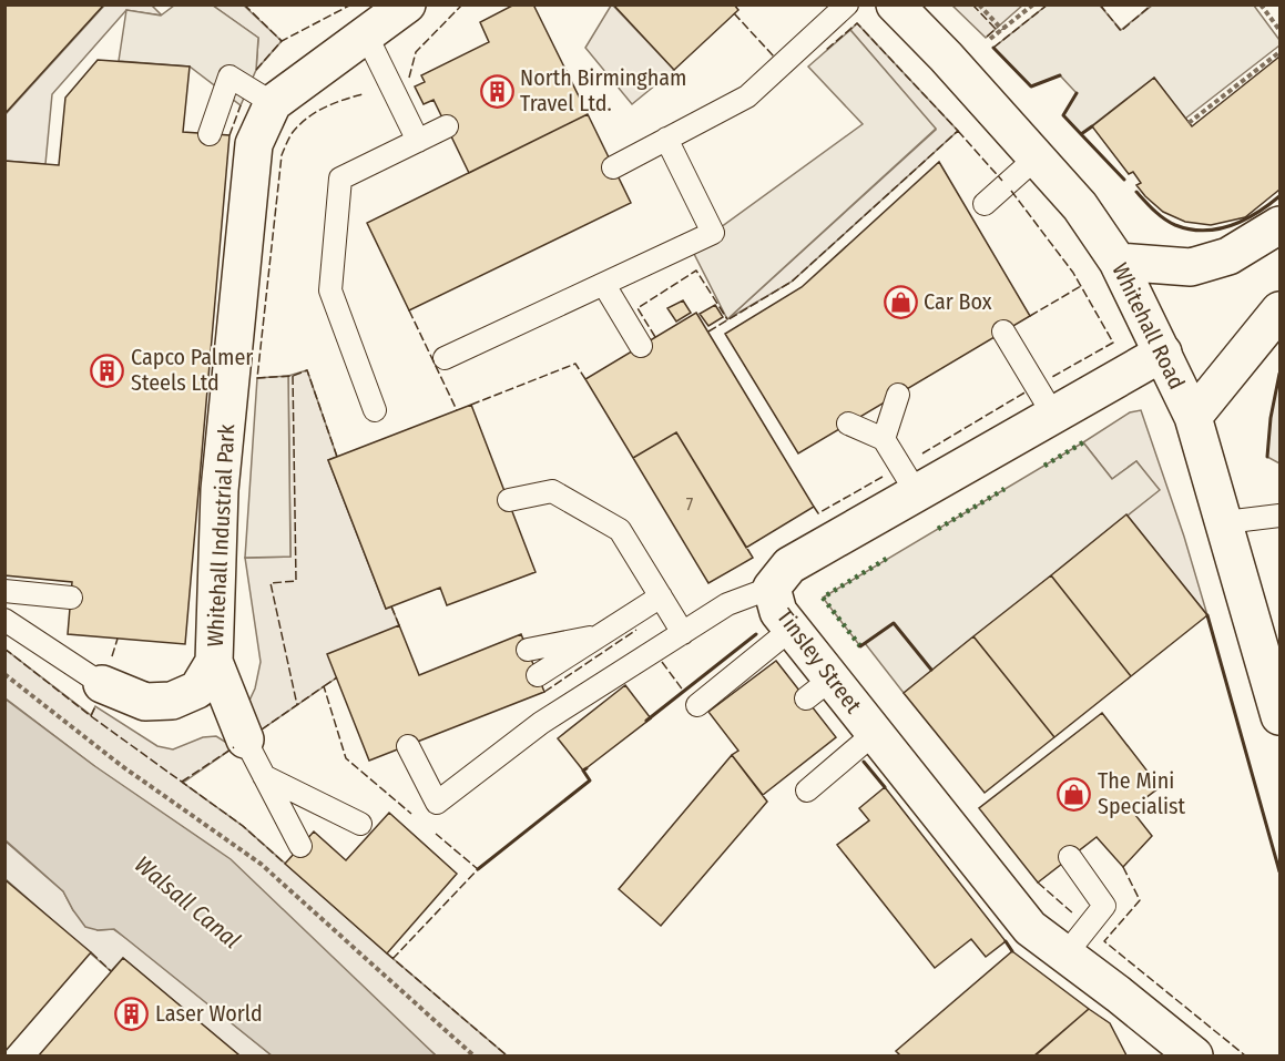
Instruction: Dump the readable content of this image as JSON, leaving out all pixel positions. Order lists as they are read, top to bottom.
{
  "streets": {
    "street": ["Whitehall Road", "Whitehall Industrial Park", "Tinsley Street"]
  },
  "crossings": [
    ["Whitehall Road", "Tinsley Street"]
  ],
  "water": ["Walsall Canal"],
  "places": {
    "building": ["North Birmingham Travel Ltd.", "Capco Palmer Steels Ltd", "Laser World"],
    "shop": ["Car Box", "The Mini Specialist"]
  },
  "house_numbers": ["7"]
}
